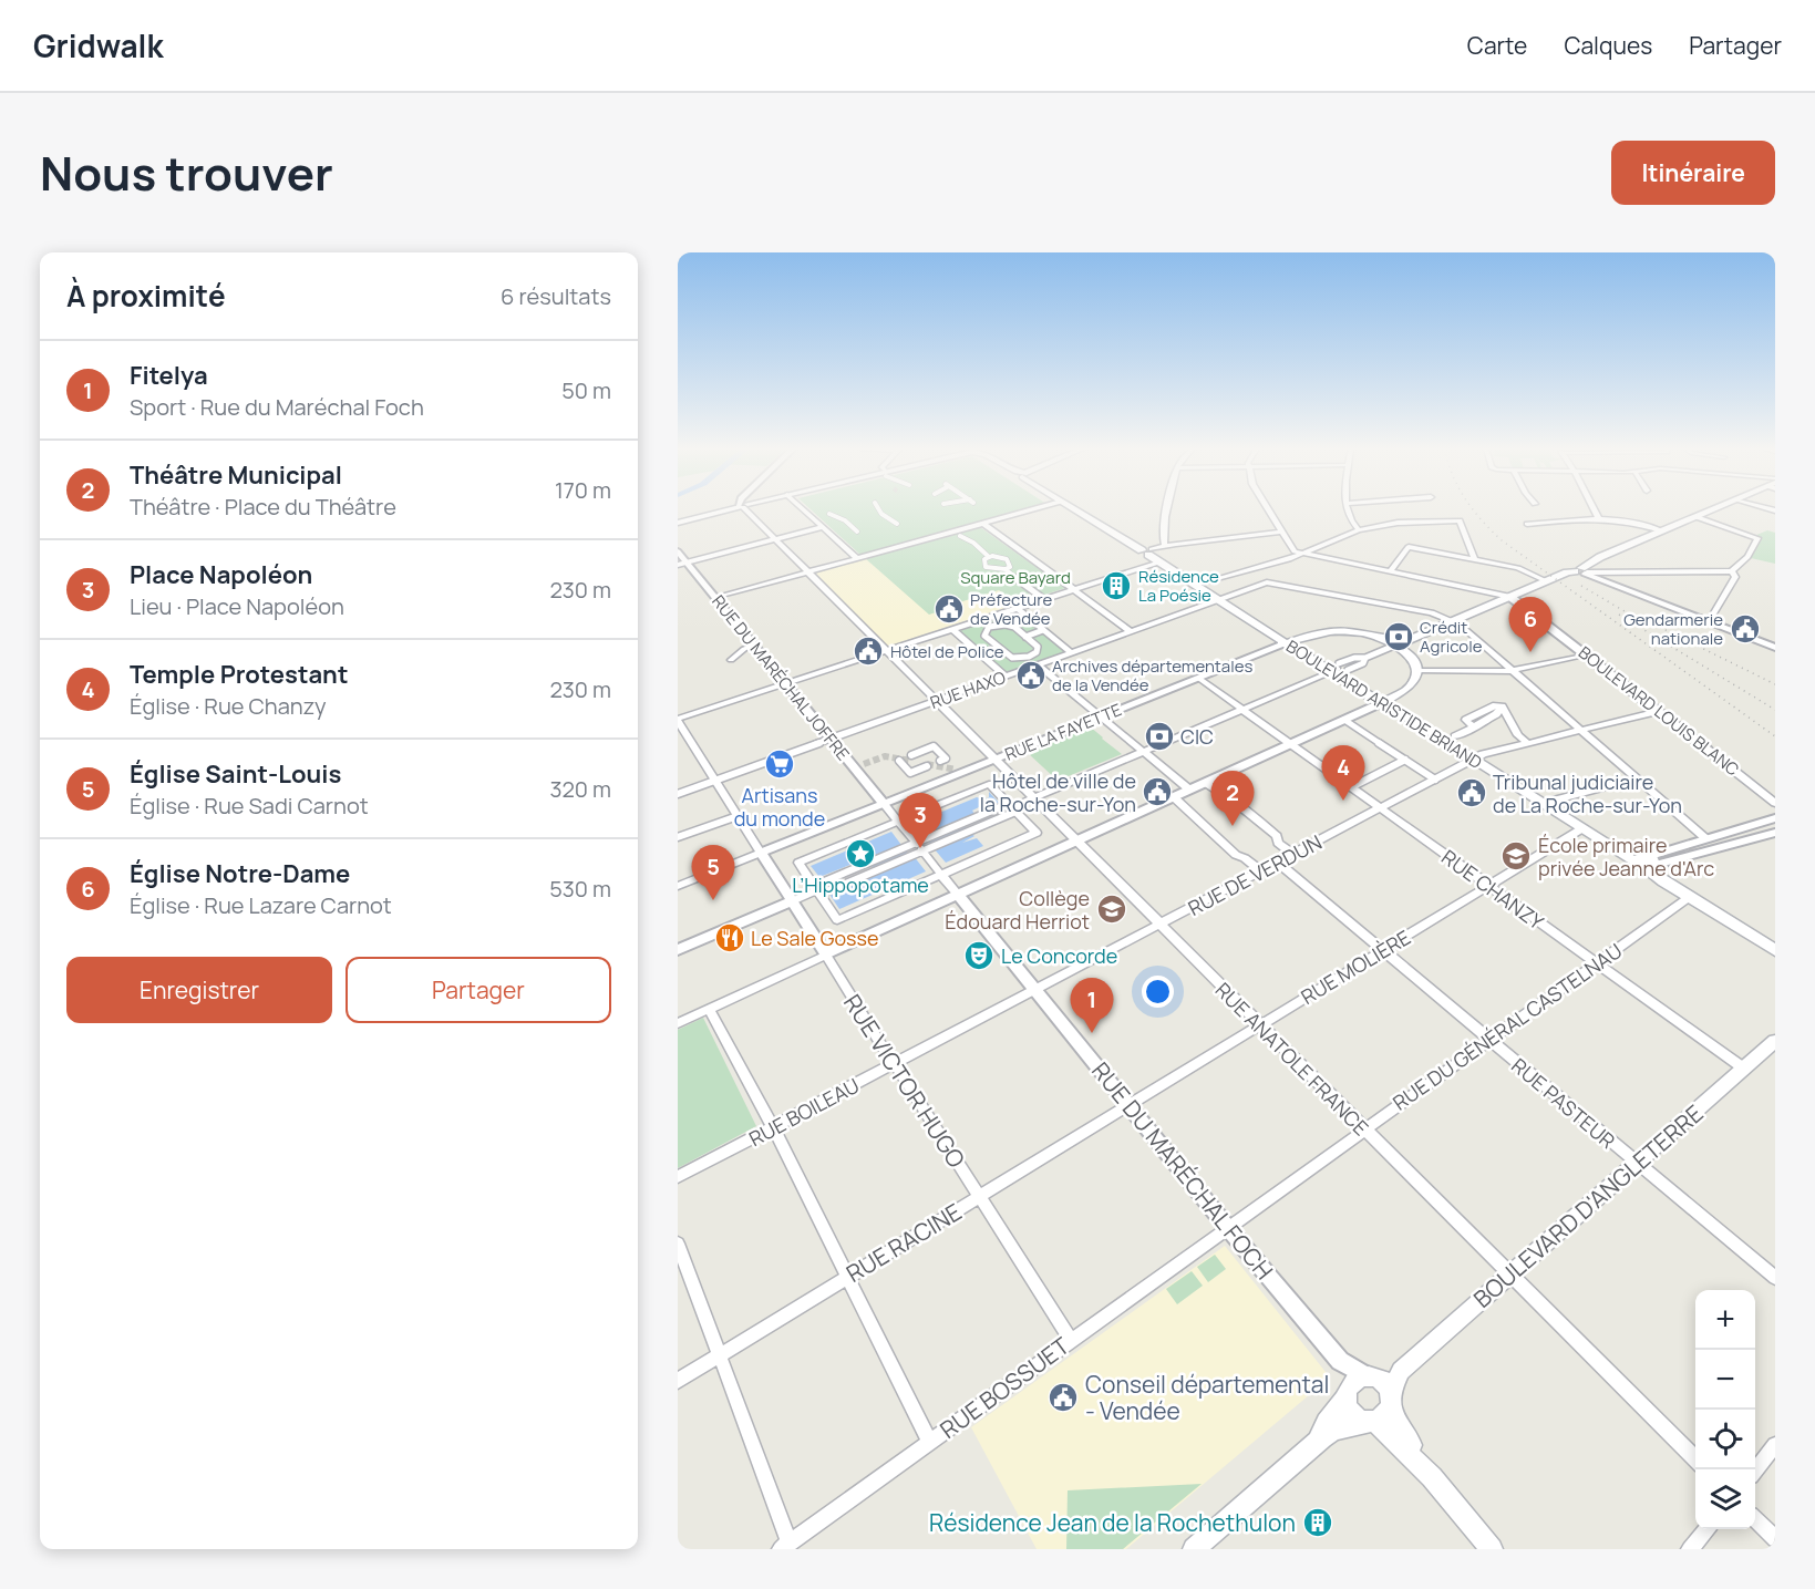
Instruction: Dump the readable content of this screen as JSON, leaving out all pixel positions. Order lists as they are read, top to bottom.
{
  "streets": {
    "main road": ["BOULEVARD ARISTIDE BRIAND", "BOULEVARD D'ANGLETERRE"],
    "street": [
      "RUE DU MARÉCHAL JOFFRE",
      "RUE HAXO",
      "BOULEVARD LOUIS BLANC",
      "RUE LA FAYETTE",
      "RUE DE VERDUN",
      "RUE CHANZY",
      "RUE MOLIÈRE",
      "RUE DU GÉNÉRAL CASTELNAU",
      "RUE ANATOLE FRANCE",
      "RUE VICTOR HUGO",
      "RUE PASTEUR",
      "RUE BOILEAU",
      "RUE DU MARÉCHAL FOCH",
      "RUE RACINE",
      "RUE BOSSUET"
    ]
  },
  "crossings": [
    ["RUE DU MARÉCHAL JOFFRE", "RUE HAXO"],
    ["RUE DU MARÉCHAL JOFFRE", "RUE LA FAYETTE"],
    ["RUE HAXO", "BOULEVARD ARISTIDE BRIAND"],
    ["RUE HAXO", "RUE DE VERDUN"],
    ["RUE HAXO", "RUE ANATOLE FRANCE"],
    ["BOULEVARD ARISTIDE BRIAND", "RUE LA FAYETTE"],
    ["BOULEVARD ARISTIDE BRIAND", "RUE DE VERDUN"],
    ["BOULEVARD ARISTIDE BRIAND", "RUE MOLIÈRE"],
    ["BOULEVARD ARISTIDE BRIAND", "RUE DU GÉNÉRAL CASTELNAU"],
    ["BOULEVARD LOUIS BLANC", "RUE DE VERDUN"],
    ["RUE LA FAYETTE", "RUE CHANZY"],
    ["RUE LA FAYETTE", "RUE ANATOLE FRANCE"],
    ["RUE DE VERDUN", "RUE CHANZY"],
    ["RUE DE VERDUN", "RUE ANATOLE FRANCE"],
    ["RUE DE VERDUN", "RUE PASTEUR"],
    ["RUE DE VERDUN", "RUE BOILEAU"],
    ["RUE DE VERDUN", "RUE DU MARÉCHAL FOCH"],
    ["RUE CHANZY", "RUE MOLIÈRE"],
    ["RUE CHANZY", "RUE DU GÉNÉRAL CASTELNAU"],
    ["RUE CHANZY", "BOULEVARD D'ANGLETERRE"],
    ["RUE MOLIÈRE", "RUE ANATOLE FRANCE"],
    ["RUE MOLIÈRE", "RUE PASTEUR"],
    ["RUE MOLIÈRE", "RUE DU MARÉCHAL FOCH"],
    ["RUE MOLIÈRE", "RUE RACINE"],
    ["RUE DU GÉNÉRAL CASTELNAU", "RUE ANATOLE FRANCE"],
    ["RUE DU GÉNÉRAL CASTELNAU", "RUE PASTEUR"],
    ["RUE DU GÉNÉRAL CASTELNAU", "RUE DU MARÉCHAL FOCH"],
    ["RUE DU GÉNÉRAL CASTELNAU", "RUE BOSSUET"],
    ["RUE ANATOLE FRANCE", "BOULEVARD D'ANGLETERRE"],
    ["RUE VICTOR HUGO", "RUE BOILEAU"],
    ["RUE VICTOR HUGO", "RUE RACINE"],
    ["RUE VICTOR HUGO", "RUE BOSSUET"],
    ["RUE PASTEUR", "BOULEVARD D'ANGLETERRE"],
    ["RUE BOILEAU", "RUE DU MARÉCHAL FOCH"],
    ["RUE DU MARÉCHAL FOCH", "BOULEVARD D'ANGLETERRE"],
    ["RUE DU MARÉCHAL FOCH", "RUE RACINE"],
    ["RUE DU MARÉCHAL FOCH", "RUE BOSSUET"]
  ],
  "parks": ["Square Bayard"],
  "places": {
    "building": ["Résidence La Poésie", "Résidence Jean de la Rochethulon"],
    "public building": [
      "Préfecture de Vendée",
      "Gendarmerie nationale",
      "Hôtel de Police",
      "Archives départementales de la Vendée",
      "Hôtel de ville de la Roche-sur-Yon",
      "Tribunal judiciaire de La Roche-sur-Yon",
      "Conseil départemental - Vendée"
    ],
    "bank": ["Crédit Agricole", "CIC"],
    "supermarket": ["Artisans du monde"],
    "place": ["L’Hippopotame"],
    "school or university": ["École primaire privée Jeanne d'Arc", "Collège Édouard Herriot"],
    "restaurant": ["Le Sale Gosse"],
    "theatre": ["Le Concorde"]
  },
  "page": {
    "header": "Gridwalk",
    "nav": ["Carte", "Calques", "Partager"],
    "title": "Nous trouver",
    "buttons": [
      "Itinéraire",
      ["Enregistrer", "Partager"]
    ],
    "heading": ["À proximité", "6 résultats"],
    "list": [
      {
        "mark": "1",
        "name": "Fitelya",
        "note": "Sport · Rue du Maréchal Foch",
        "value": "50 m"
      },
      {
        "mark": "2",
        "name": "Théâtre Municipal",
        "note": "Théâtre · Place du Théâtre",
        "value": "170 m"
      },
      {
        "mark": "3",
        "name": "Place Napoléon",
        "note": "Lieu · Place Napoléon",
        "value": "230 m"
      },
      {
        "mark": "4",
        "name": "Temple Protestant",
        "note": "Église · Rue Chanzy",
        "value": "230 m"
      },
      {
        "mark": "5",
        "name": "Église Saint-Louis",
        "note": "Église · Rue Sadi Carnot",
        "value": "320 m"
      },
      {
        "mark": "6",
        "name": "Église Notre-Dame",
        "note": "Église · Rue Lazare Carnot",
        "value": "530 m"
      }
    ],
    "pins": [
      "6",
      "4",
      "2",
      "3",
      "5",
      "1"
    ],
    "map_buttons": ["+", "−"]
  }
}
